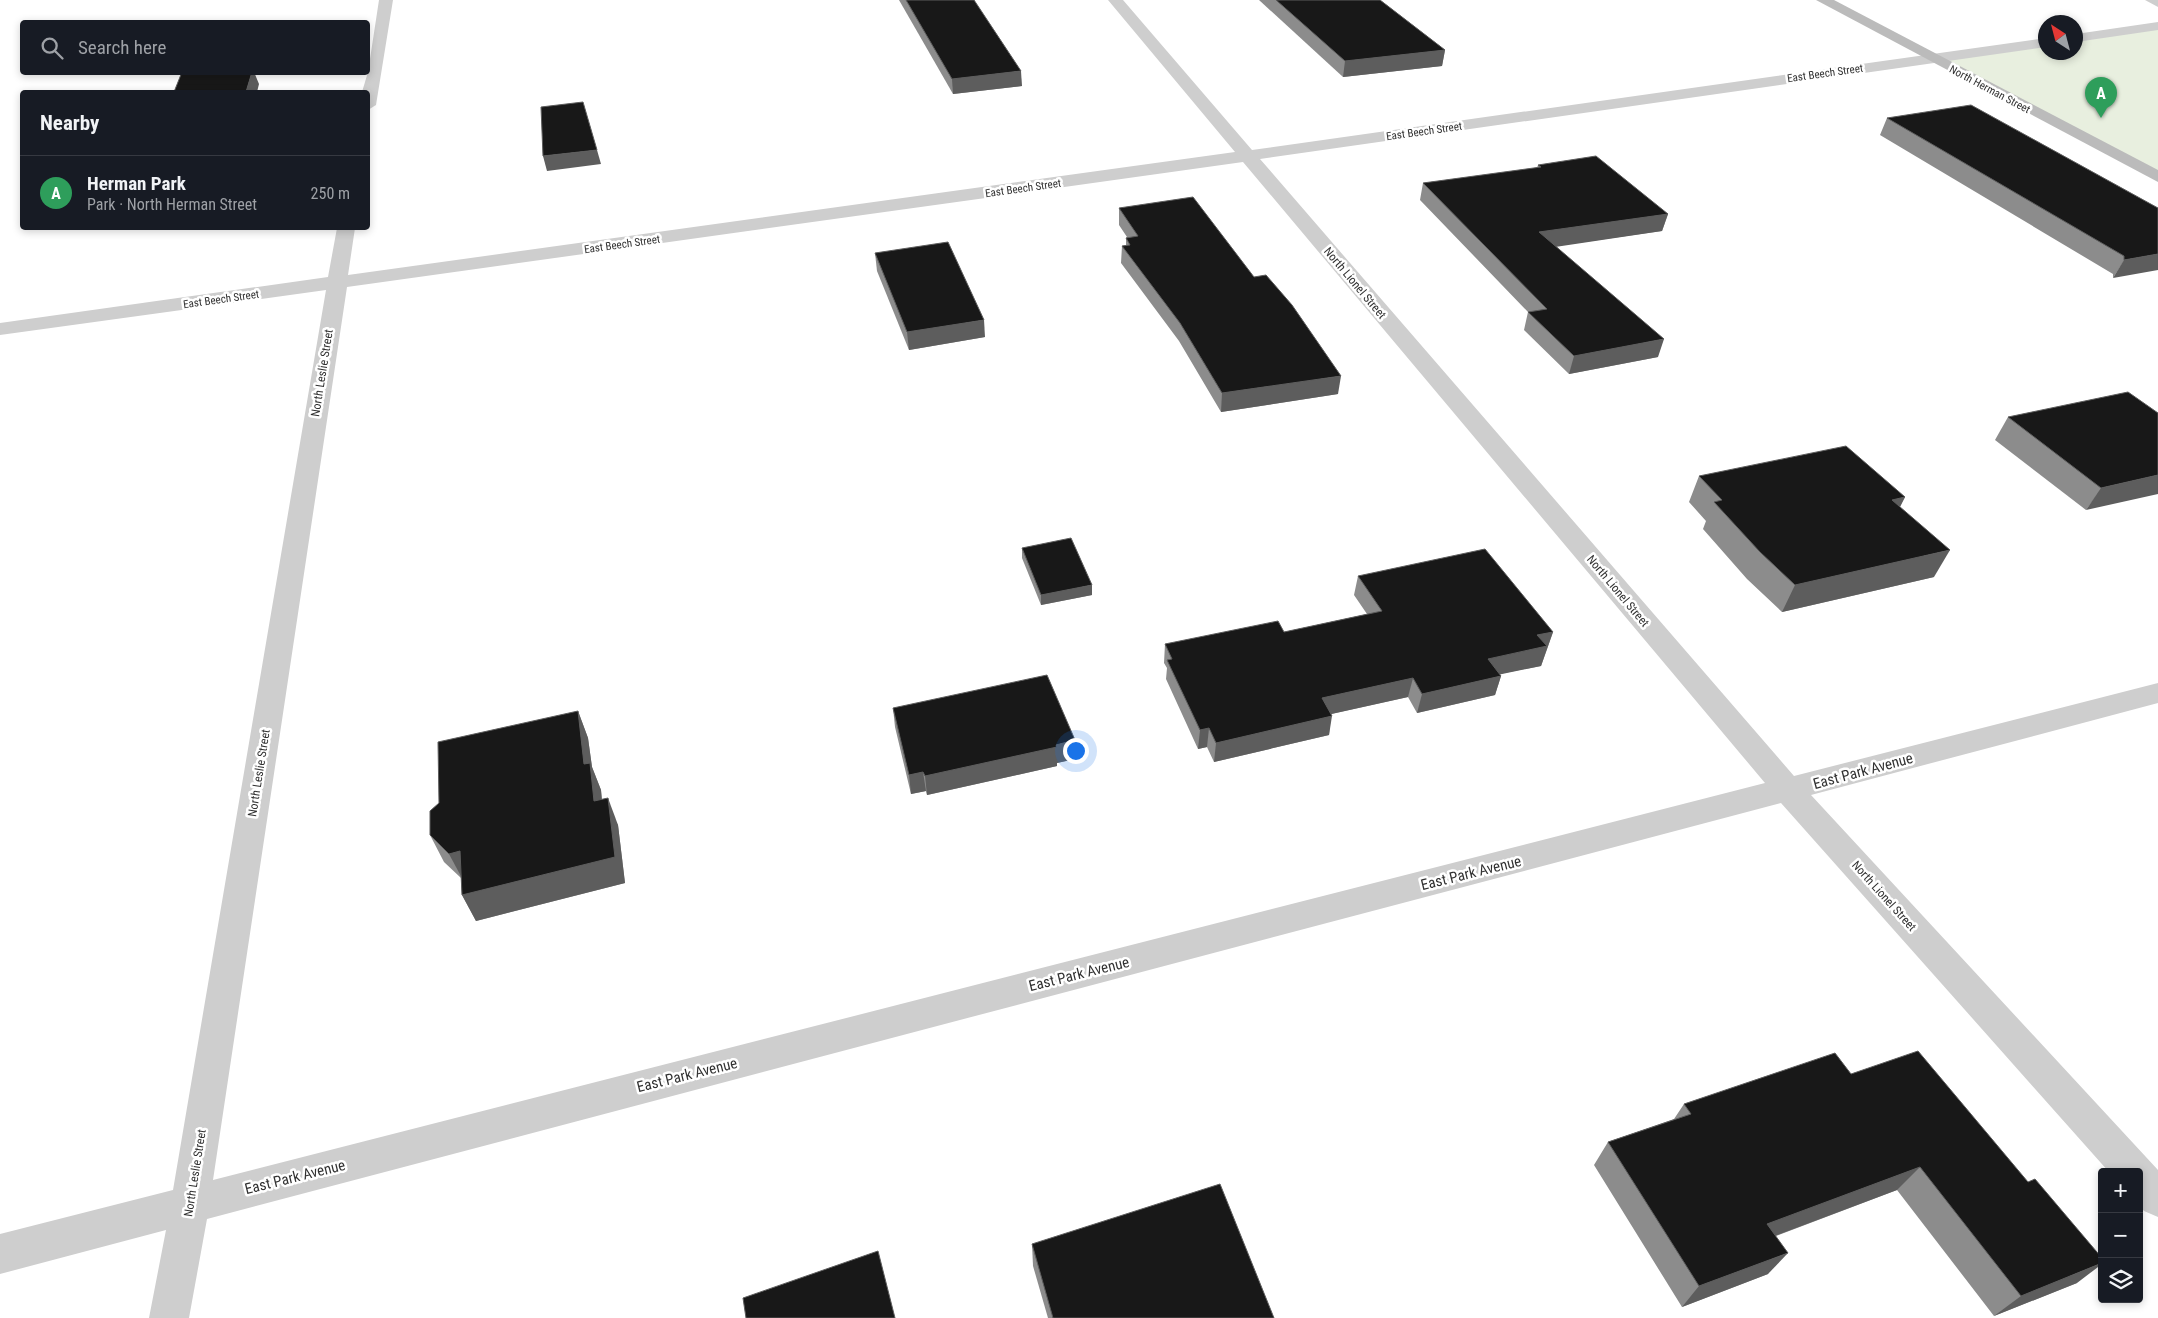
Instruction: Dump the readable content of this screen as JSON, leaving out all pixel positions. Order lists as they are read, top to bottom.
{
  "streets": {
    "main road": ["North Herman Street"],
    "street": [
      "East Beech Street",
      "North Lionel Street",
      "North Leslie Street",
      "East Park Avenue"
    ]
  },
  "crossings": [
    ["East Beech Street", "North Herman Street"],
    ["East Beech Street", "North Lionel Street"],
    ["East Beech Street", "North Leslie Street"],
    ["North Lionel Street", "East Park Avenue"],
    ["North Leslie Street", "East Park Avenue"]
  ],
  "north": "top left",
  "page": {
    "search": "Search here",
    "pins": "A",
    "heading": "Nearby",
    "list": [
      {
        "mark": "A",
        "name": "Herman Park",
        "note": "Park · North Herman Street",
        "value": "250 m"
      }
    ],
    "map_buttons": ["+", "−"]
  }
}
